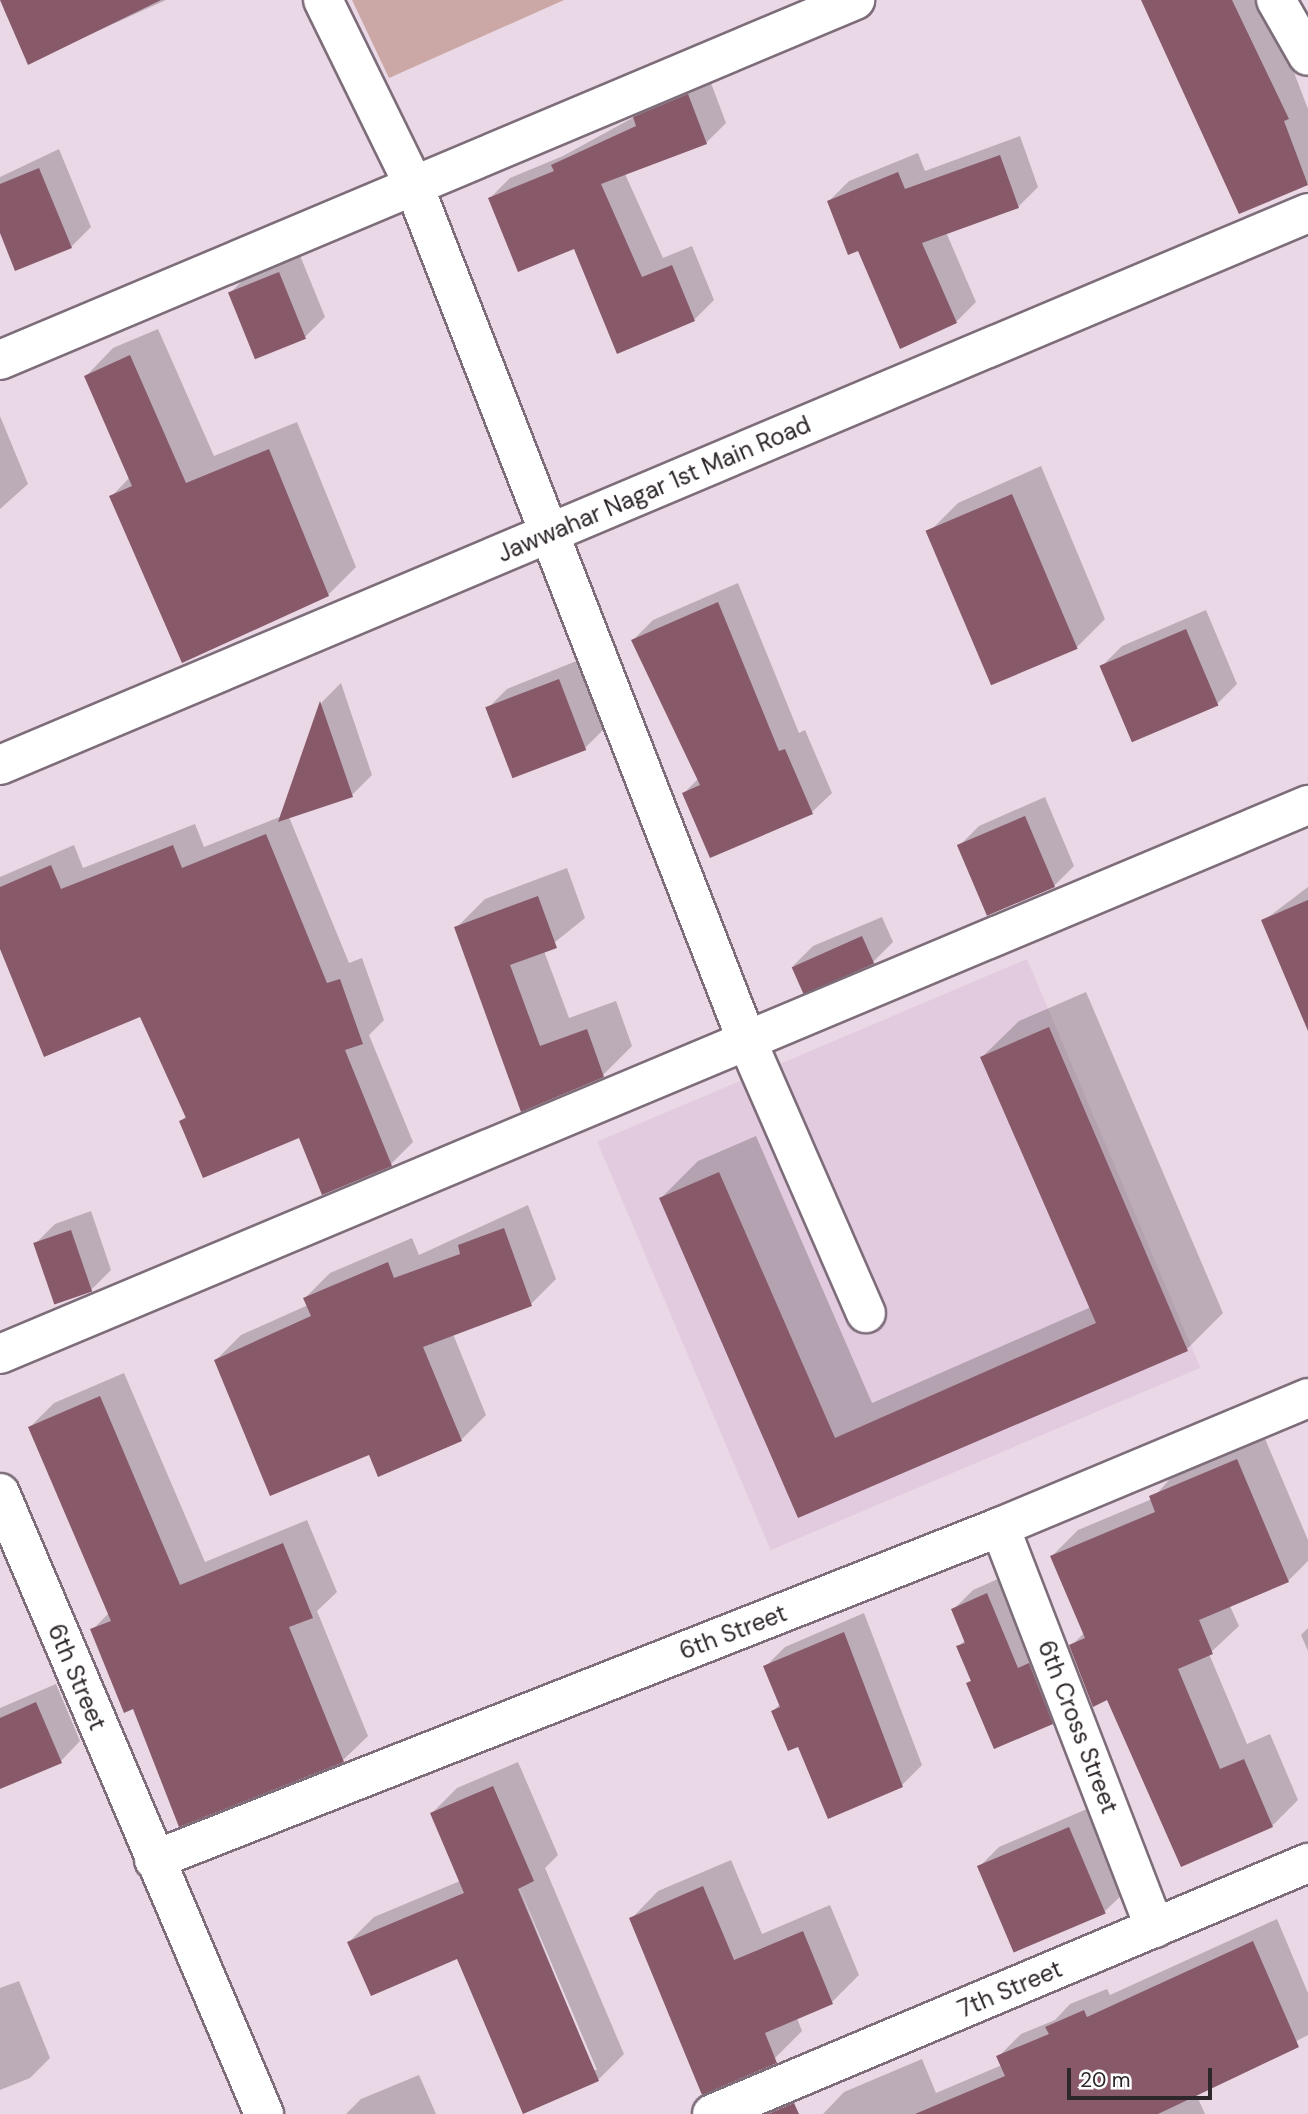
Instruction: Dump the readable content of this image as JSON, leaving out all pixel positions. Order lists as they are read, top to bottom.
{
  "streets": {
    "street": [
      "Jawwahar Nagar 1st Main Road",
      "6th Street",
      "6th Cross Street",
      "7th Street"
    ]
  },
  "crossings": [
    ["6th Street", "6th Cross Street"],
    ["6th Cross Street", "7th Street"]
  ],
  "scale_bar": "20 m"
}
